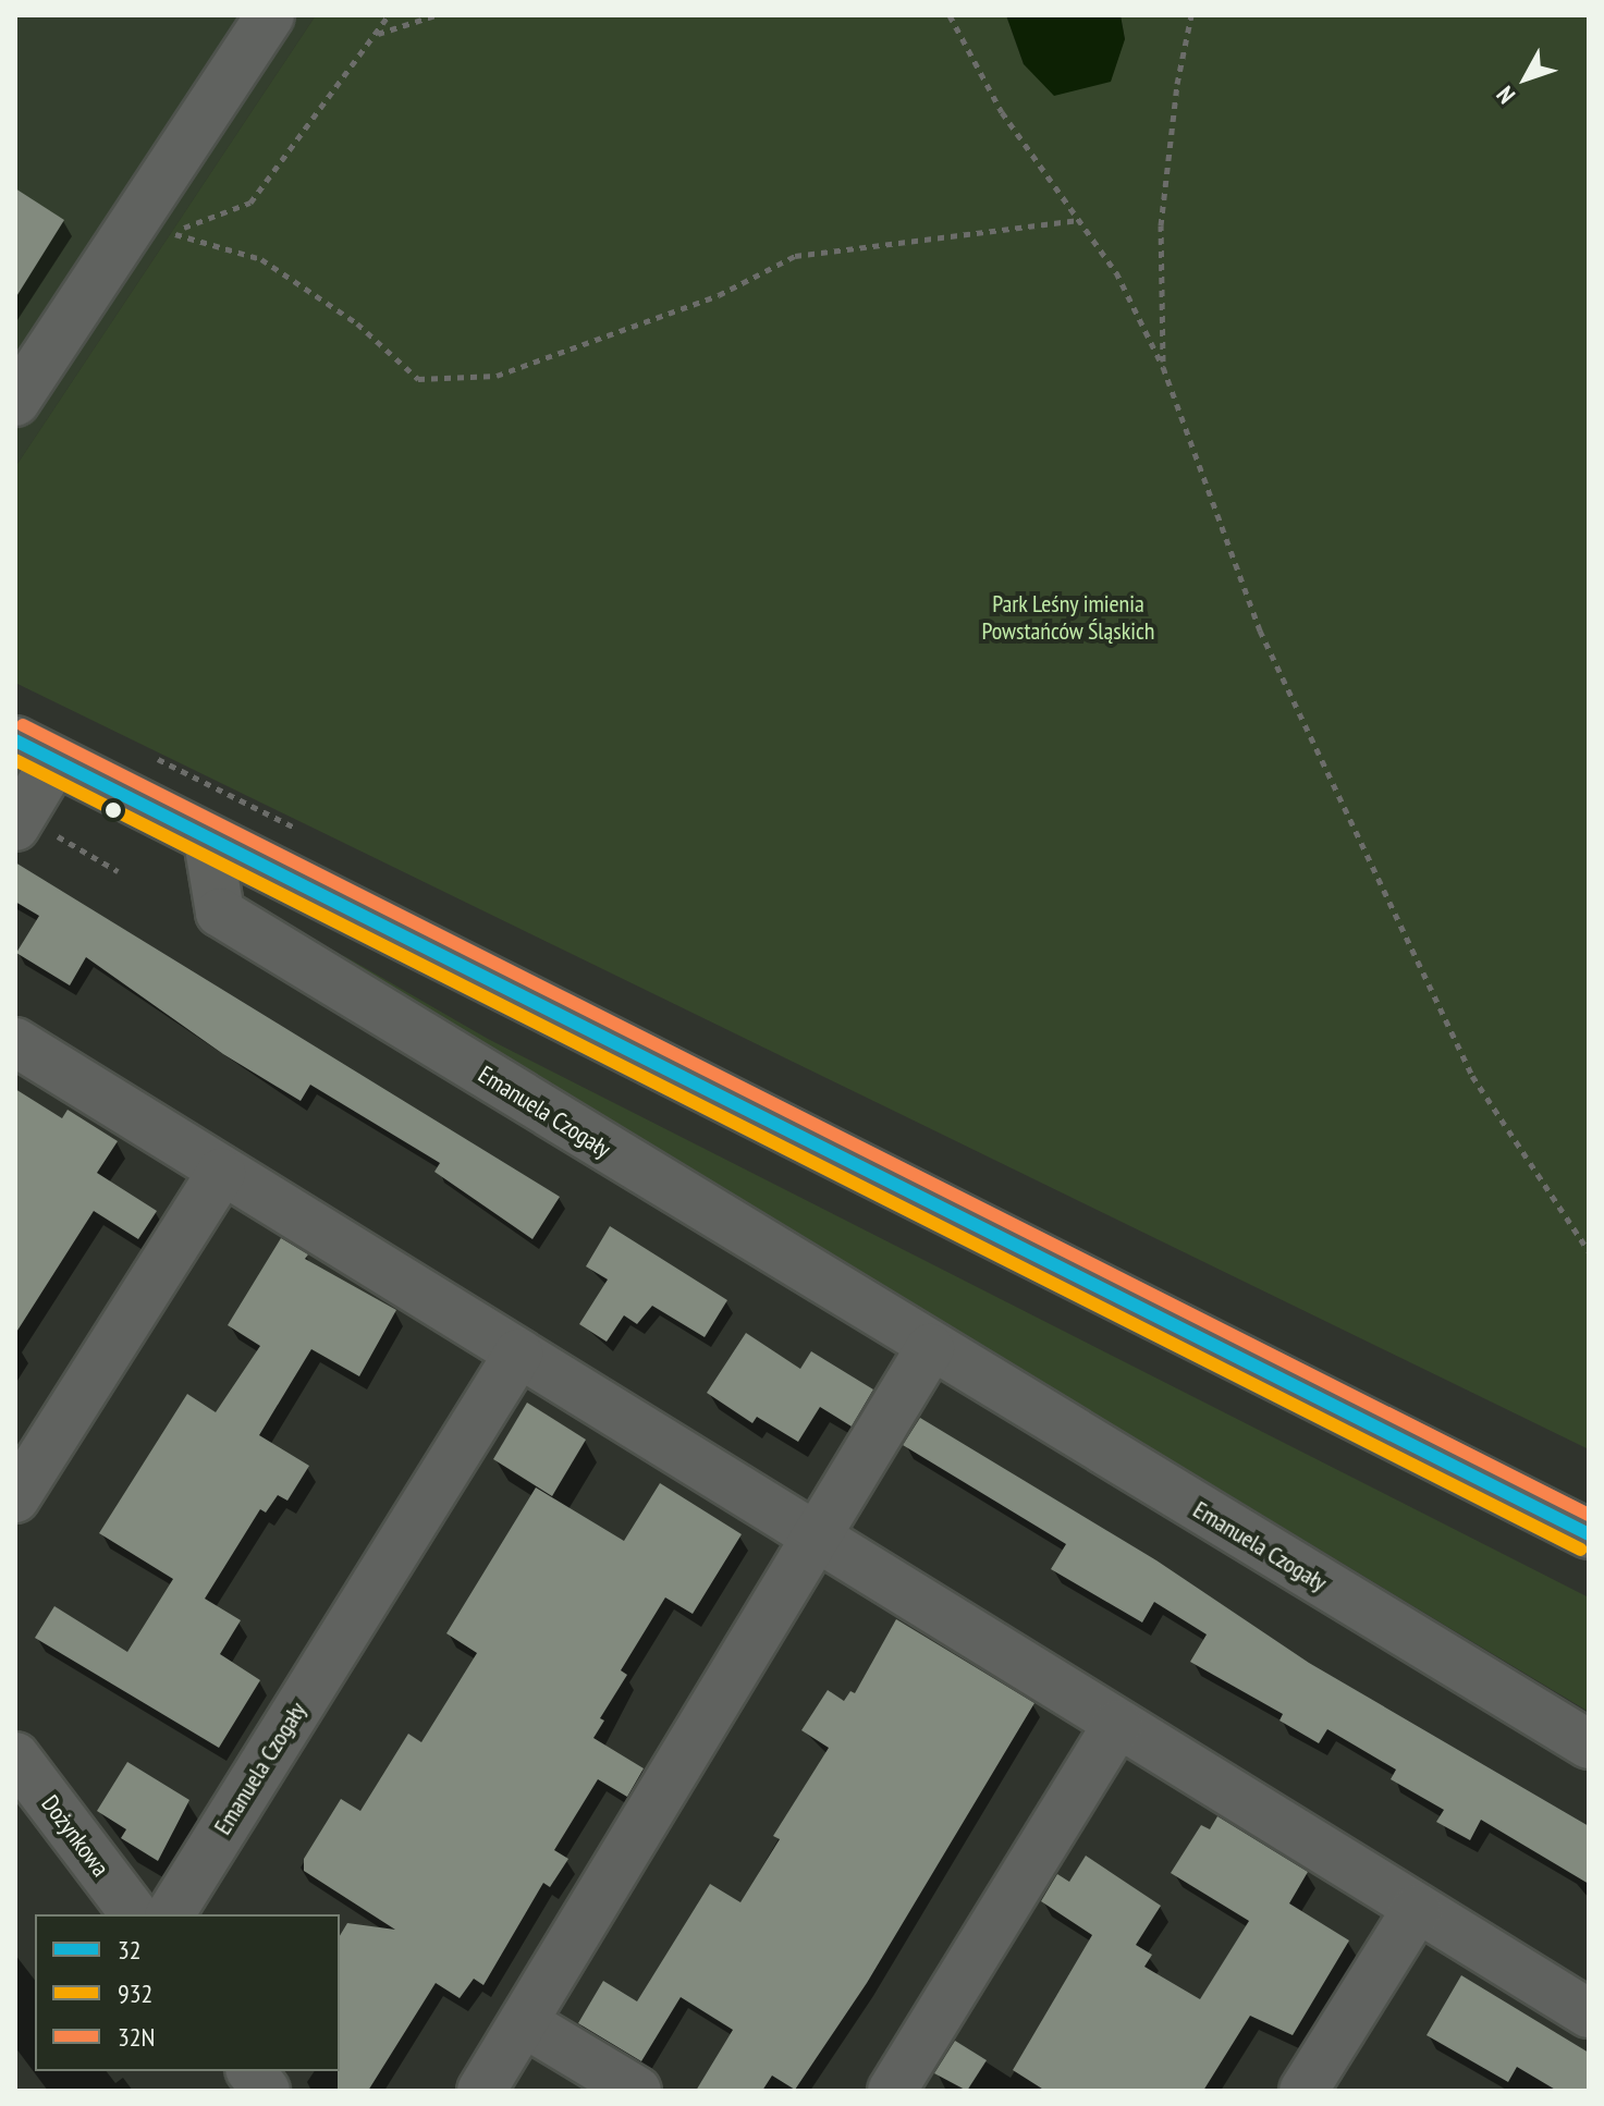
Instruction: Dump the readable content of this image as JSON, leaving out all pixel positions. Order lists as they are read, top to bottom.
{
  "streets": {
    "street": ["Emanuela Czogały", "Dożynkowa"]
  },
  "parks": ["Park Leśny imienia Powstańców Śląskich"],
  "lines": ["transit line 32N", "transit line 32", "transit line 932"],
  "legend": ["32", "932", "32N"],
  "north": "bottom left"
}
